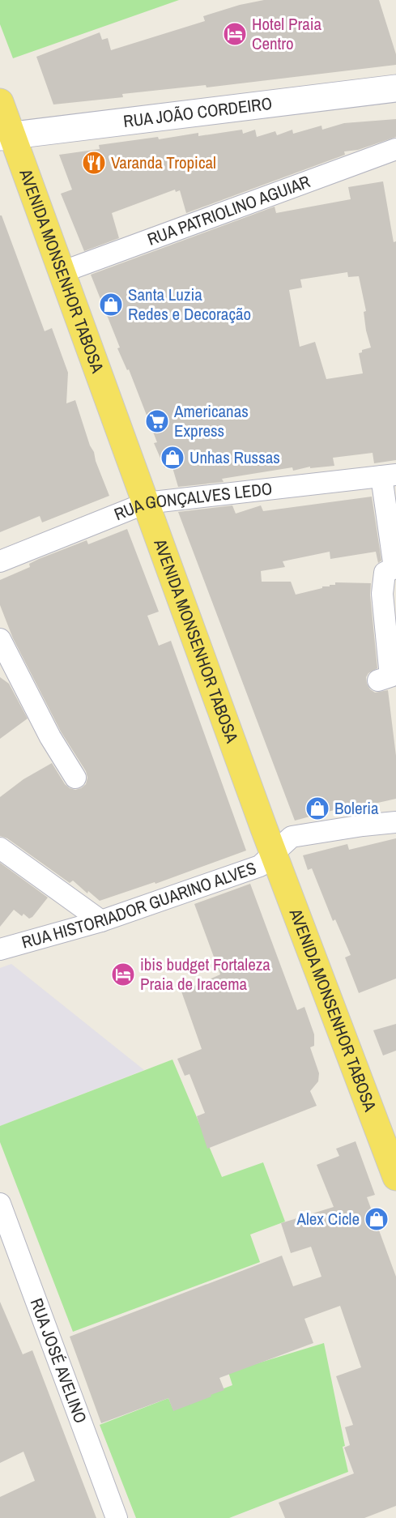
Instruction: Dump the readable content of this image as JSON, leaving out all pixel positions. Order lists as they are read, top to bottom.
{
  "streets": {
    "main road": ["AVENIDA MONSENHOR TABOSA"],
    "street": [
      "RUA JOÃO CORDEIRO",
      "RUA PATRIOLINO AGUIAR",
      "RUA GONÇALVES LEDO",
      "RUA HISTORIADOR GUARINO ALVES",
      "RUA JOSÉ AVELINO"
    ]
  },
  "crossings": [
    ["RUA JOÃO CORDEIRO", "AVENIDA MONSENHOR TABOSA"],
    ["RUA PATRIOLINO AGUIAR", "AVENIDA MONSENHOR TABOSA"],
    ["AVENIDA MONSENHOR TABOSA", "RUA GONÇALVES LEDO"],
    ["AVENIDA MONSENHOR TABOSA", "RUA HISTORIADOR GUARINO ALVES"]
  ],
  "places": {
    "hotel": ["Hotel Praia Centro", "ibis budget Fortaleza Praia de Iracema"],
    "restaurant": ["Varanda Tropical"],
    "shop": [
      "Santa Luzia Redes e Decoração",
      "Unhas Russas",
      "Boleria",
      "Alex Cicle"
    ],
    "supermarket": ["Americanas Express"]
  }
}
